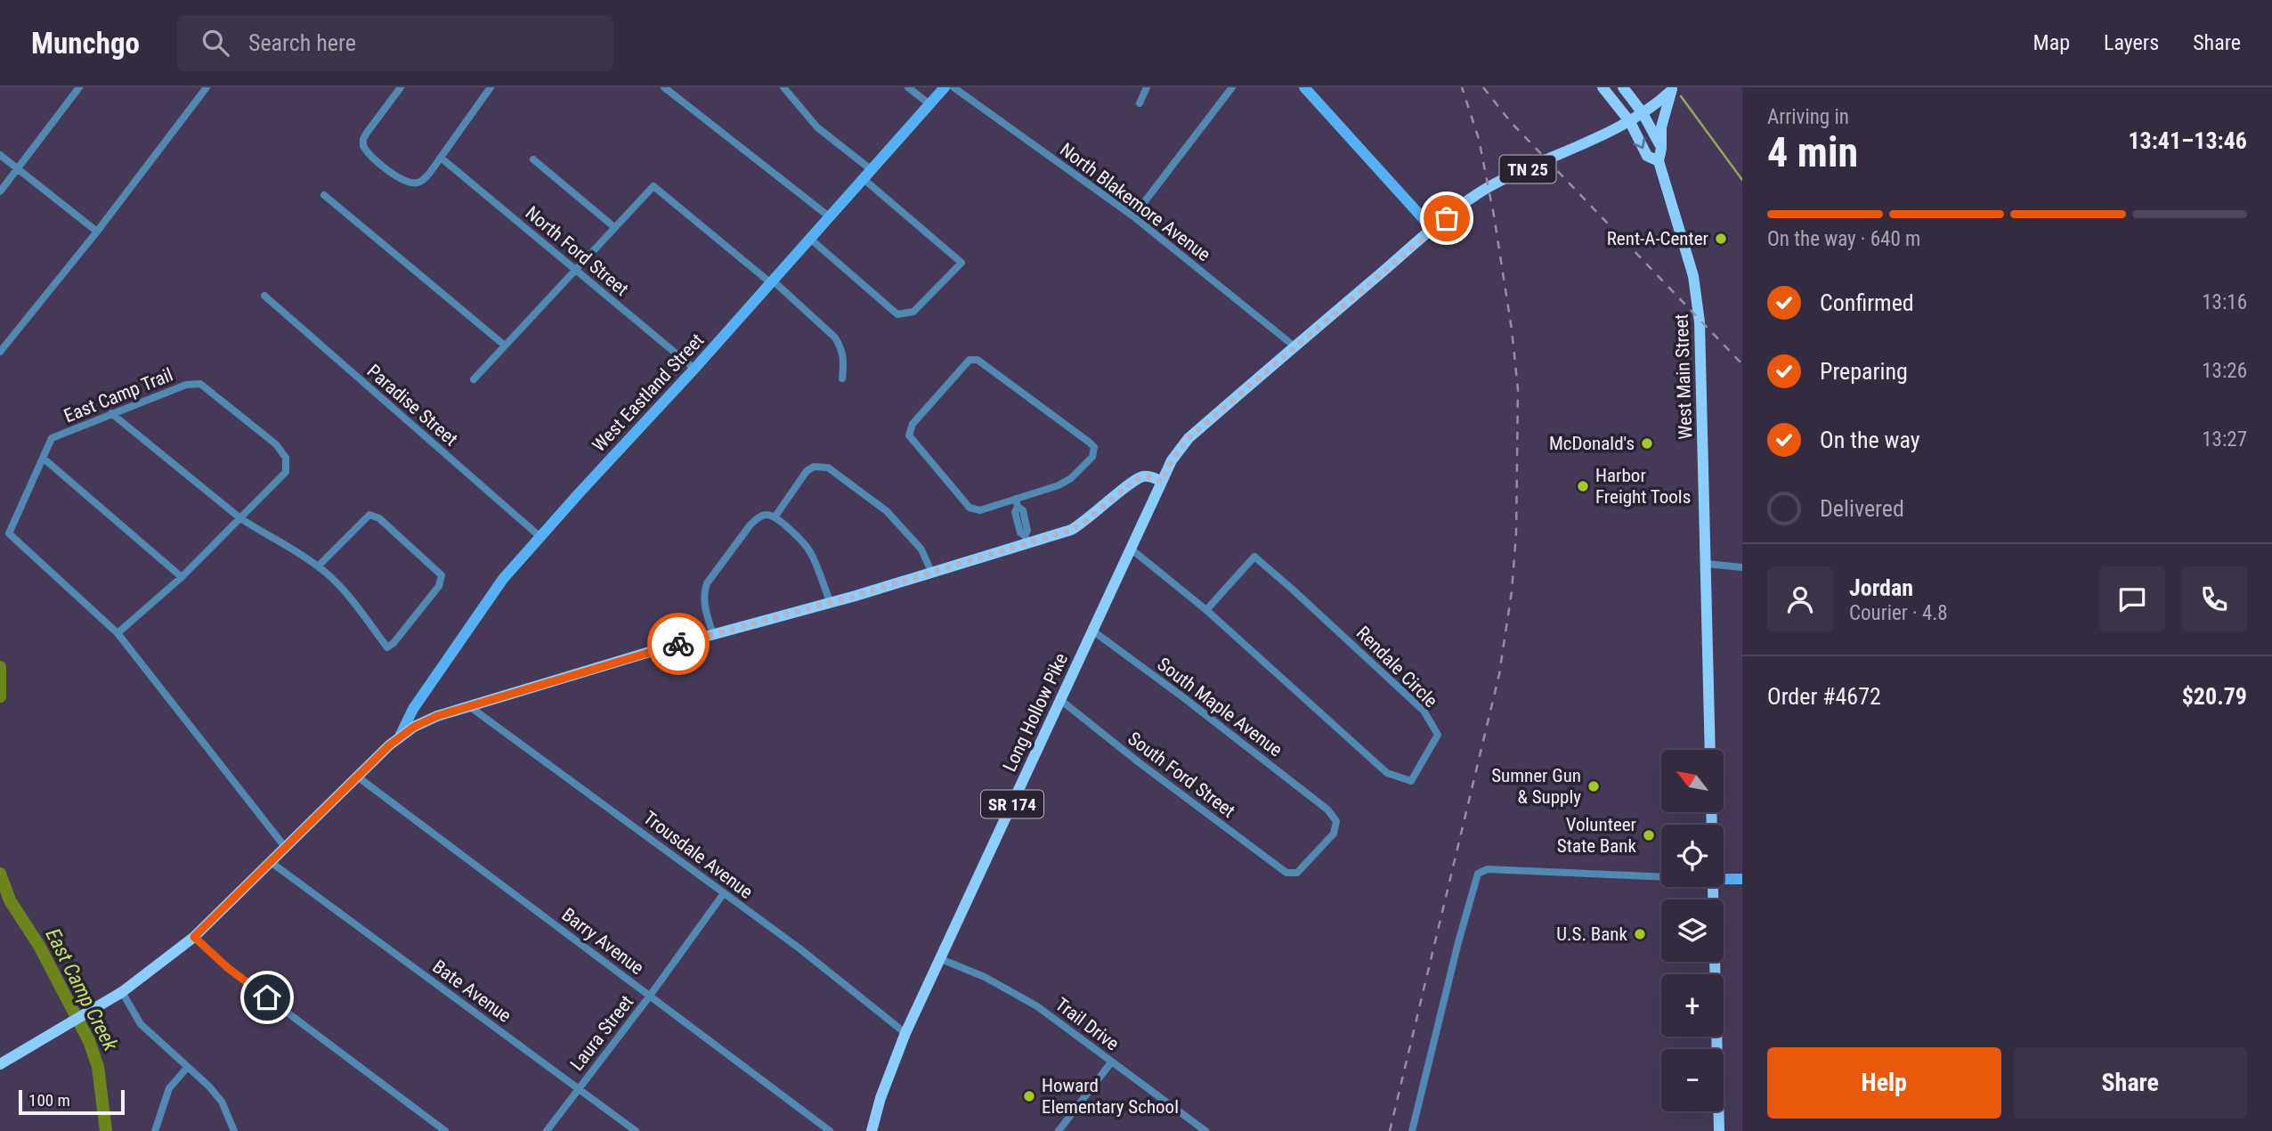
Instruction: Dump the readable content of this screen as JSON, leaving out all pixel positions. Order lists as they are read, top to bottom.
{
  "streets": {
    "main road": [
      "TN 25",
      "West Main Street",
      "West Eastland Street",
      "Long Hollow Pike",
      "SR 174"
    ],
    "street": [
      "North Blakemore Avenue",
      "North Ford Street",
      "East Camp Trail",
      "Paradise Street",
      "Rendale Circle",
      "South Maple Avenue",
      "South Ford Street",
      "Trousdale Avenue",
      "Barry Avenue",
      "Bate Avenue",
      "Trail Drive",
      "Laura Street"
    ]
  },
  "crossings": [
    ["TN 25", "North Blakemore Avenue"],
    ["TN 25", "West Main Street"],
    ["TN 25", "West Eastland Street"],
    ["TN 25", "Long Hollow Pike"],
    ["North Ford Street", "West Eastland Street"],
    ["West Eastland Street", "East Camp Trail"],
    ["West Eastland Street", "Paradise Street"],
    ["West Eastland Street", "Long Hollow Pike"],
    ["West Eastland Street", "Trousdale Avenue"],
    ["West Eastland Street", "Barry Avenue"],
    ["West Eastland Street", "Bate Avenue"],
    ["Rendale Circle", "Long Hollow Pike"],
    ["South Maple Avenue", "Long Hollow Pike"],
    ["South Maple Avenue", "South Ford Street"],
    ["Long Hollow Pike", "South Ford Street"],
    ["Long Hollow Pike", "Trousdale Avenue"],
    ["Long Hollow Pike", "Trail Drive"],
    ["Trousdale Avenue", "Laura Street"],
    ["Barry Avenue", "Laura Street"],
    ["Bate Avenue", "Laura Street"]
  ],
  "water": ["East Camp Creek"],
  "places": [
    "Rent-A-Center",
    "McDonald's",
    "Harbor Freight Tools",
    "Sumner Gun & Supply",
    "Volunteer State Bank",
    "U.S. Bank",
    "Howard Elementary School"
  ],
  "scale_bar": "100 m",
  "north": "top left",
  "page": {
    "header": "Munchgo",
    "search": "Search here",
    "nav": ["Map", "Layers", "Share"],
    "heading": ["4 min", "Arriving in", "13:41–13:46"],
    "panel": [
      "Jordan",
      "Courier · 4.8",
      "Order #4672",
      "$20.79"
    ],
    "bar": "On the way · 640 m",
    "list": [
      ["Confirmed", "13:16"],
      ["Preparing", "13:26"],
      ["On the way", "13:27"],
      "Delivered"
    ],
    "map_buttons": ["+", "−"],
    "buttons": ["Help", "Share"],
    "scale": "100 m"
  }
}
